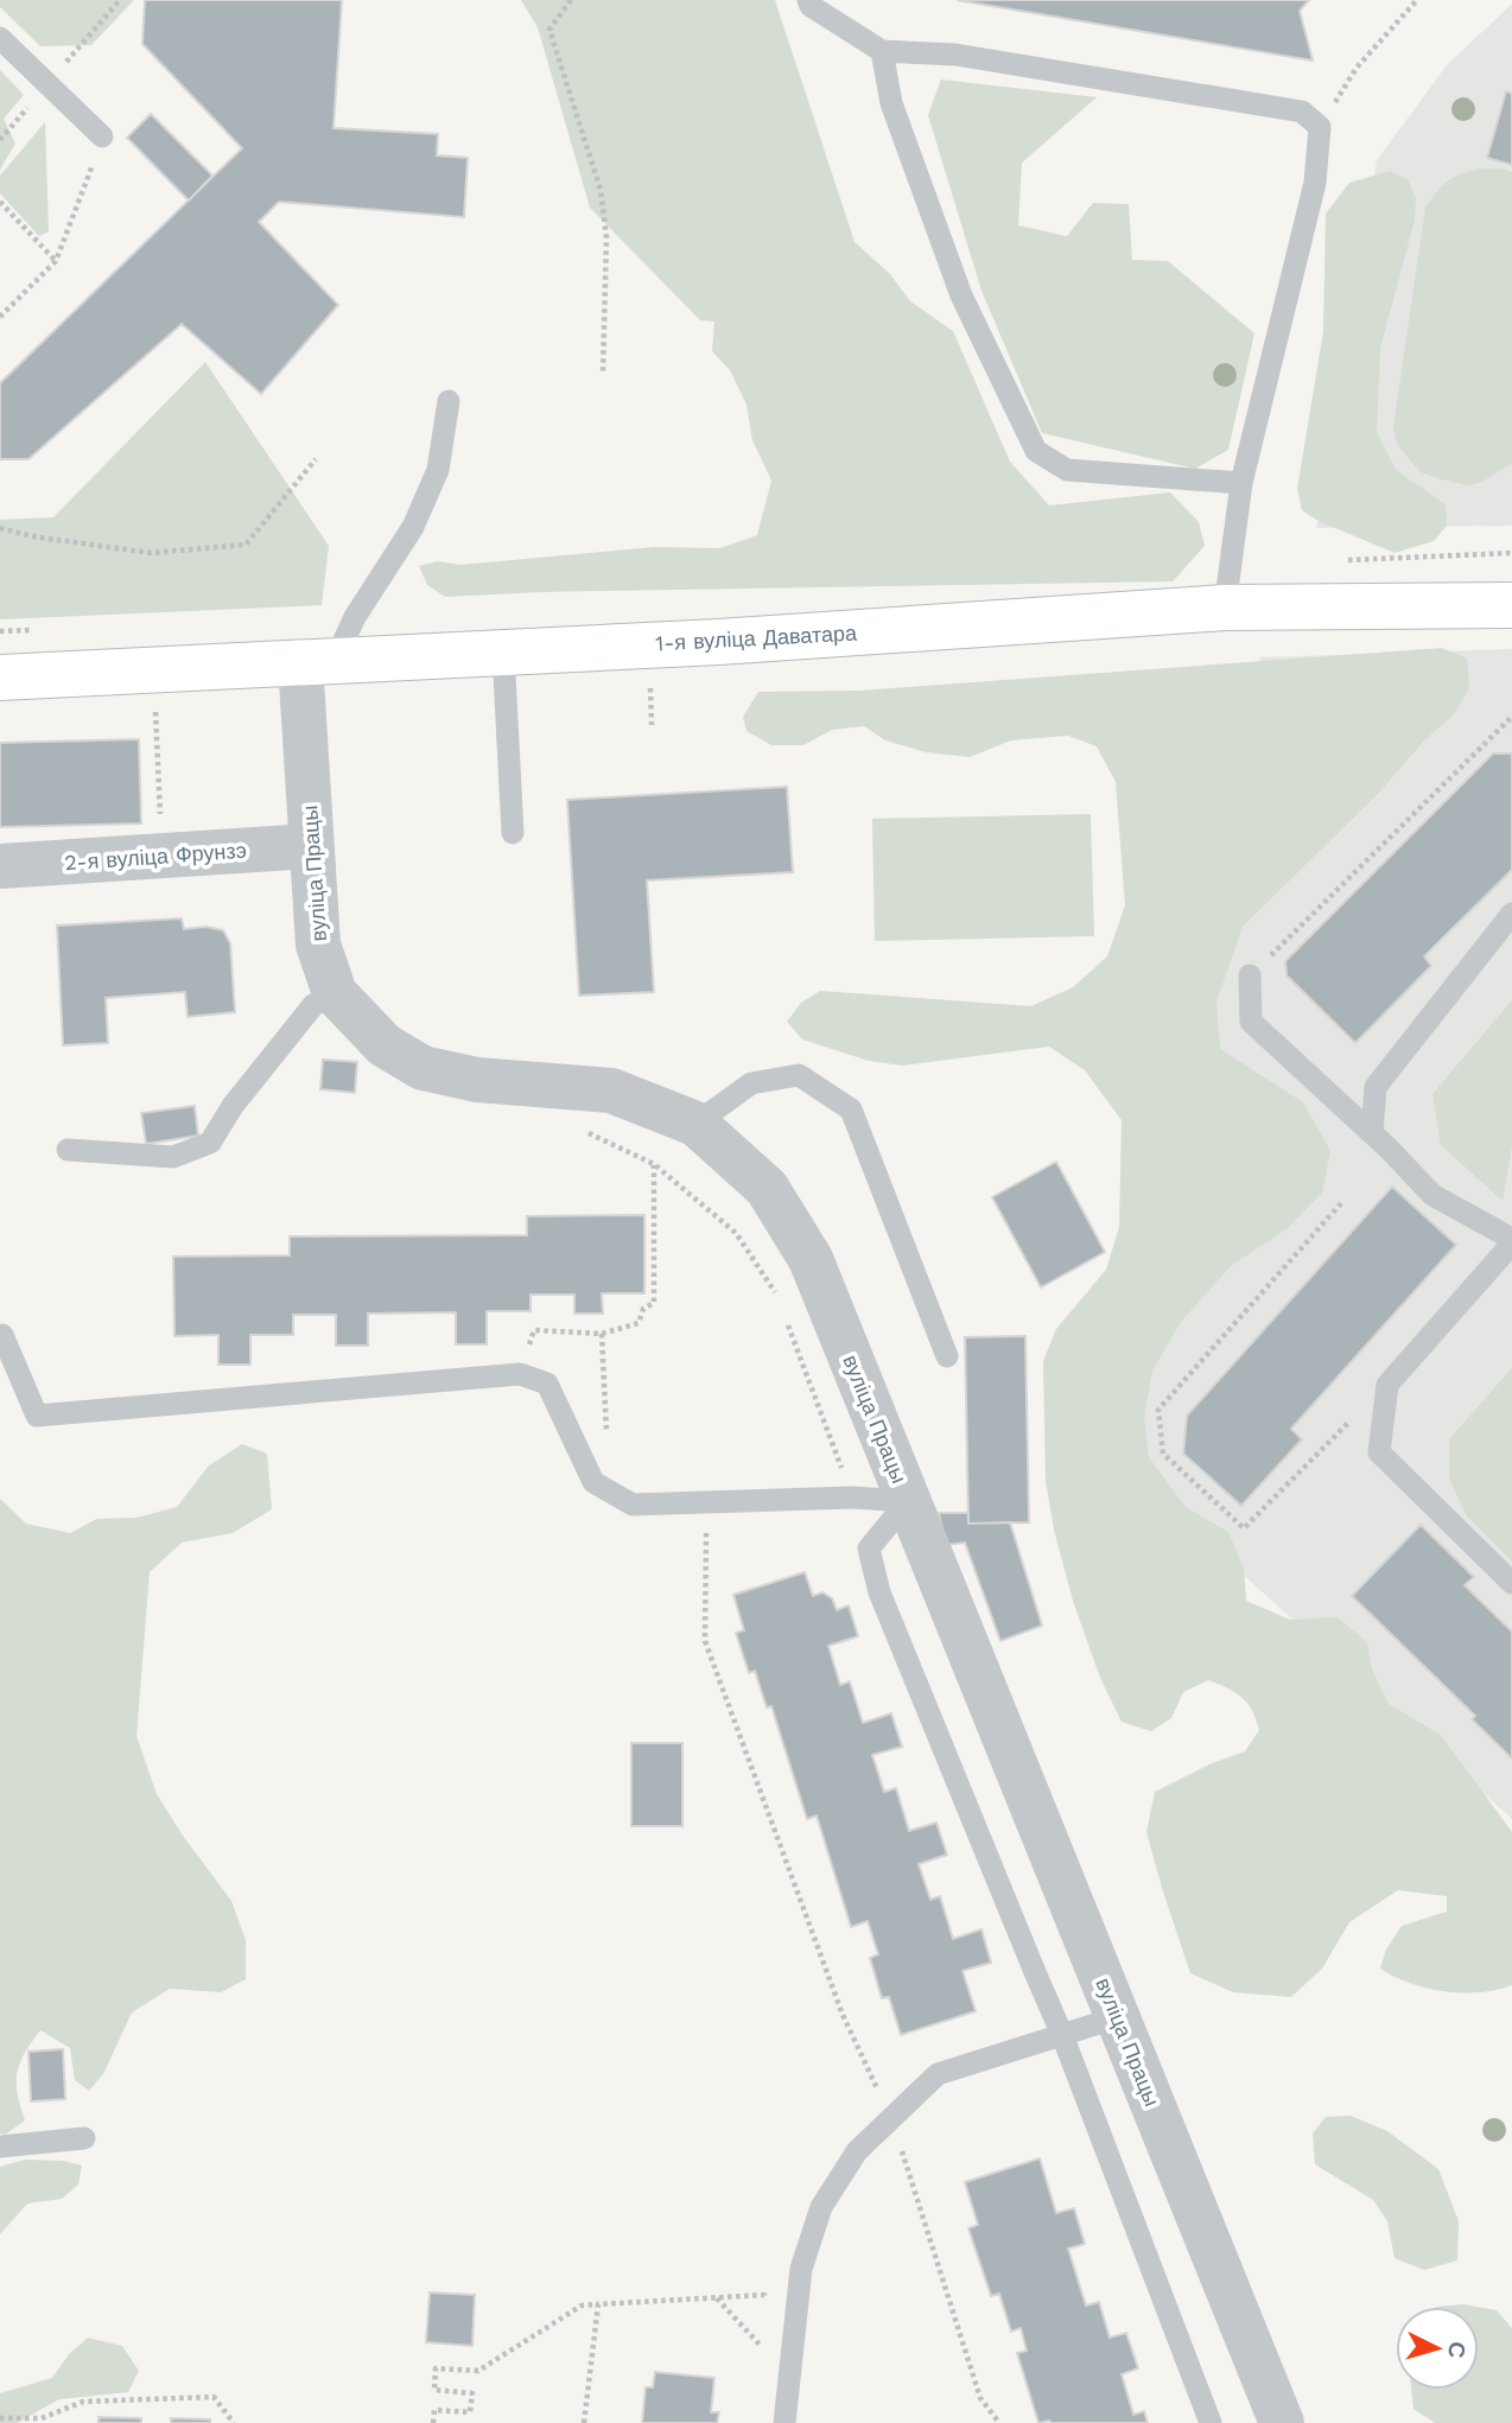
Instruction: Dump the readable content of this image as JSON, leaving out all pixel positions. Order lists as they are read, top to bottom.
{
  "streets": {
    "street": ["1-я вуліца Даватара", "2-я вуліца Фрунзэ", "вуліца Працы"]
  },
  "crossings": [
    ["1-я вуліца Даватара", "вуліца Працы"],
    ["2-я вуліца Фрунзэ", "вуліца Працы"]
  ],
  "north": "right"
}
